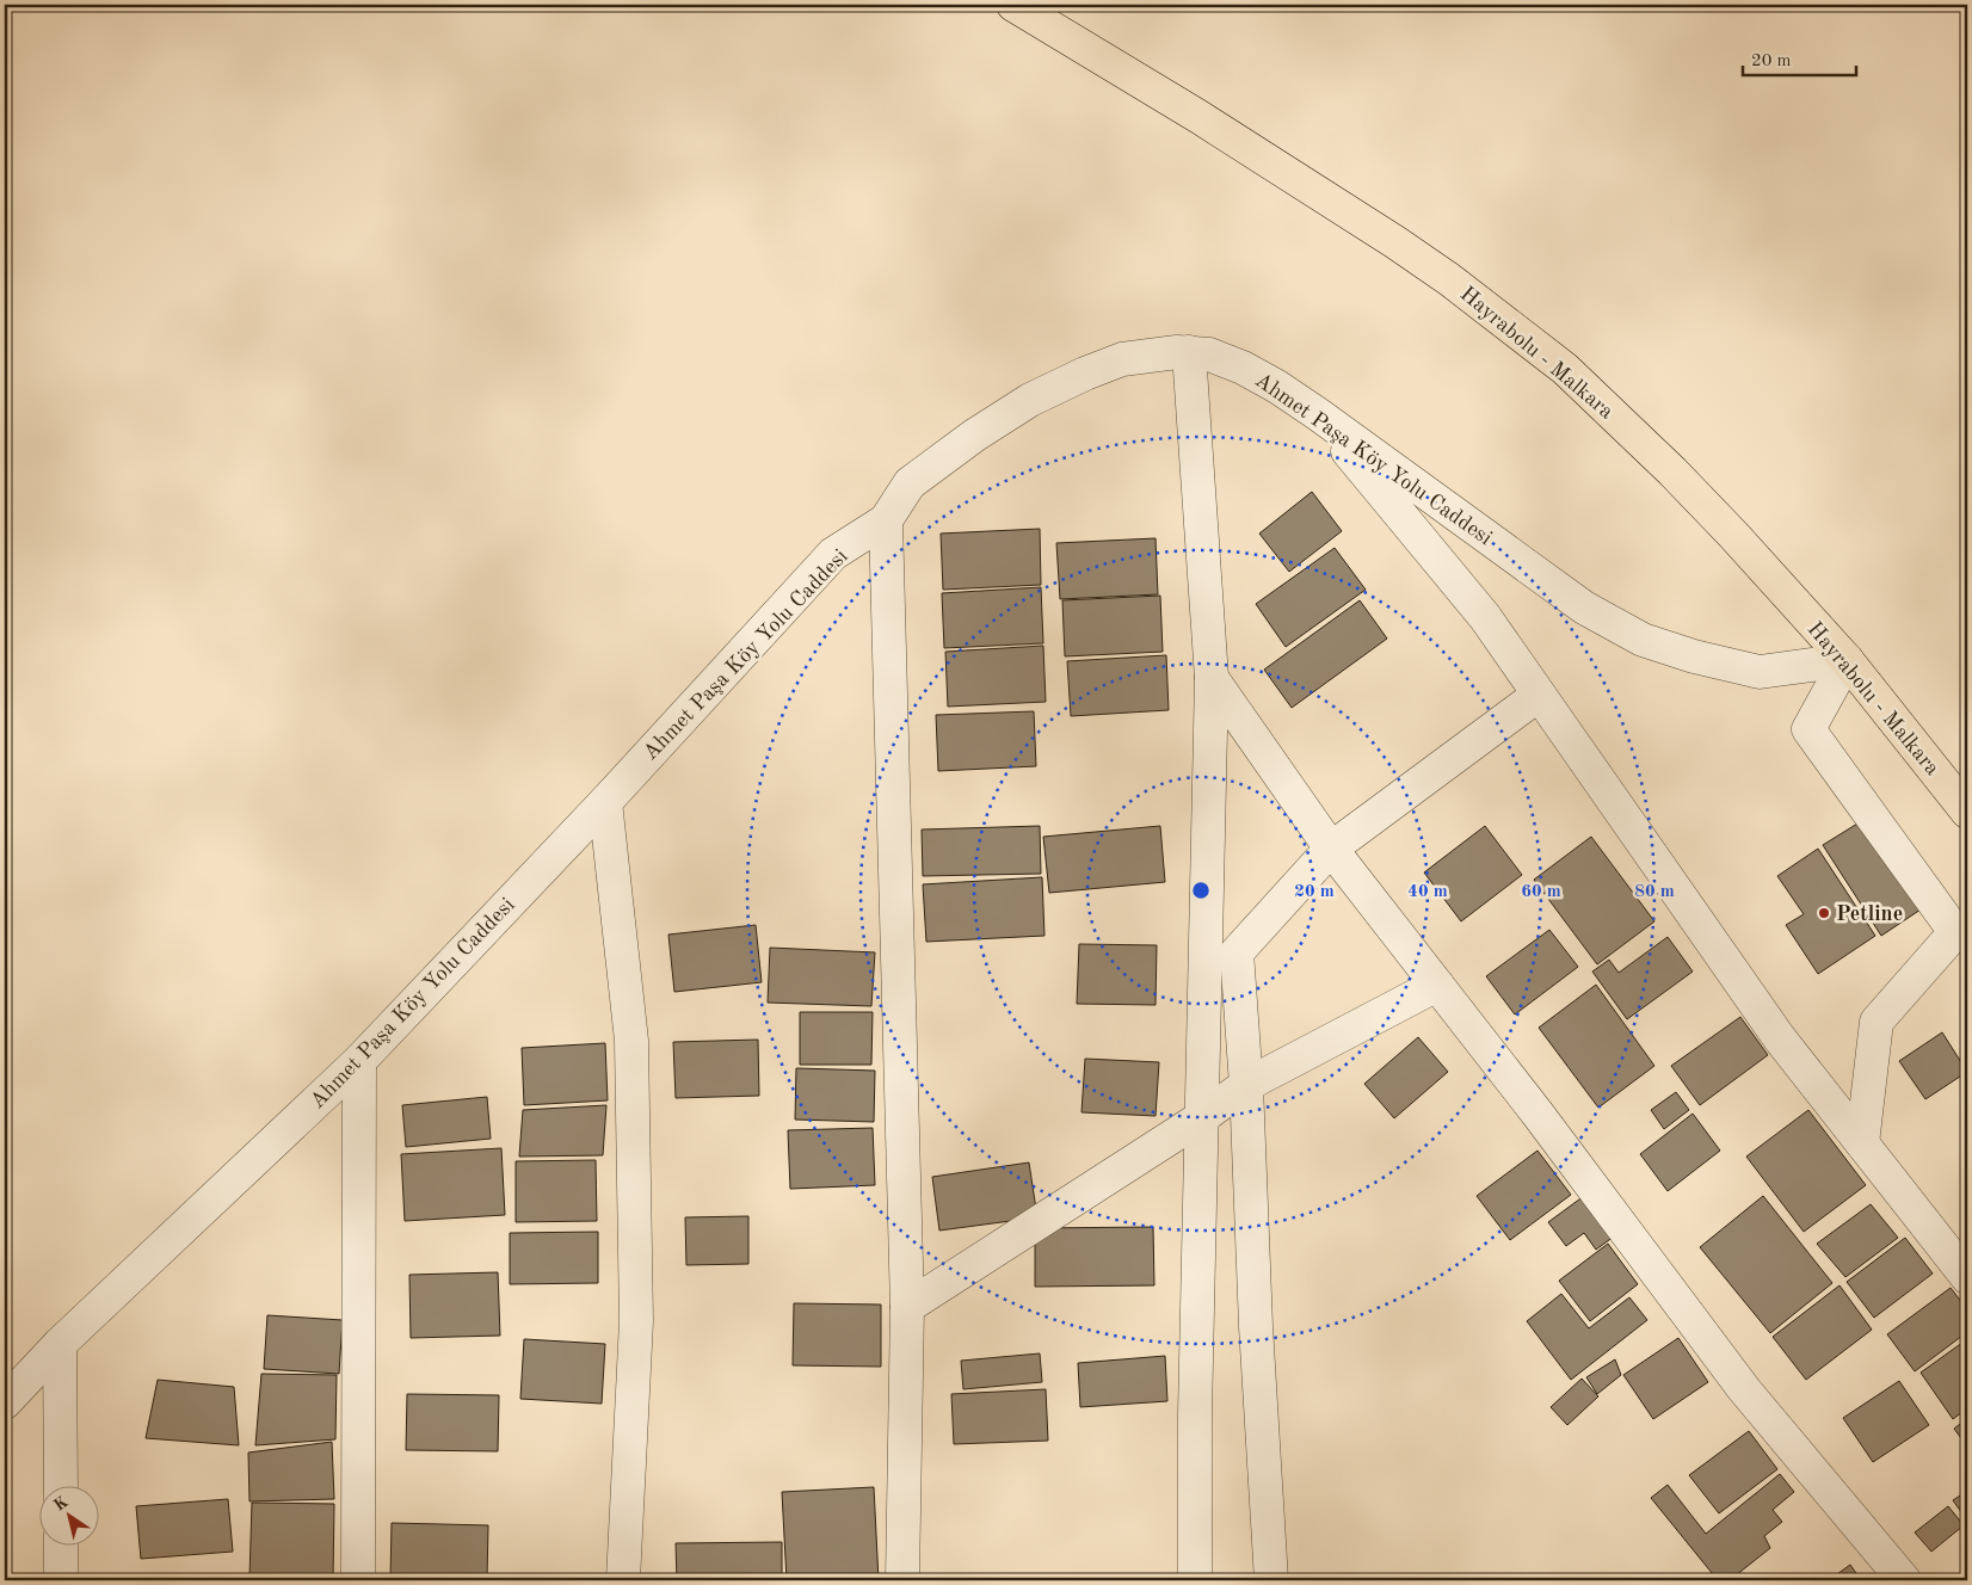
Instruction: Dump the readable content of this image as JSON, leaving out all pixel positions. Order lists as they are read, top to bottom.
{
  "streets": {
    "main road": ["Hayrabolu - Malkara"],
    "street": ["Ahmet Paşa Köy Yolu Caddesi"]
  },
  "crossings": [
    ["Hayrabolu - Malkara", "Ahmet Paşa Köy Yolu Caddesi"]
  ],
  "places": ["Petline"],
  "scale_bar": "20 m",
  "north": "top left",
  "rings": [
    "20 m",
    "40 m",
    "60 m",
    "80 m"
  ]
}
